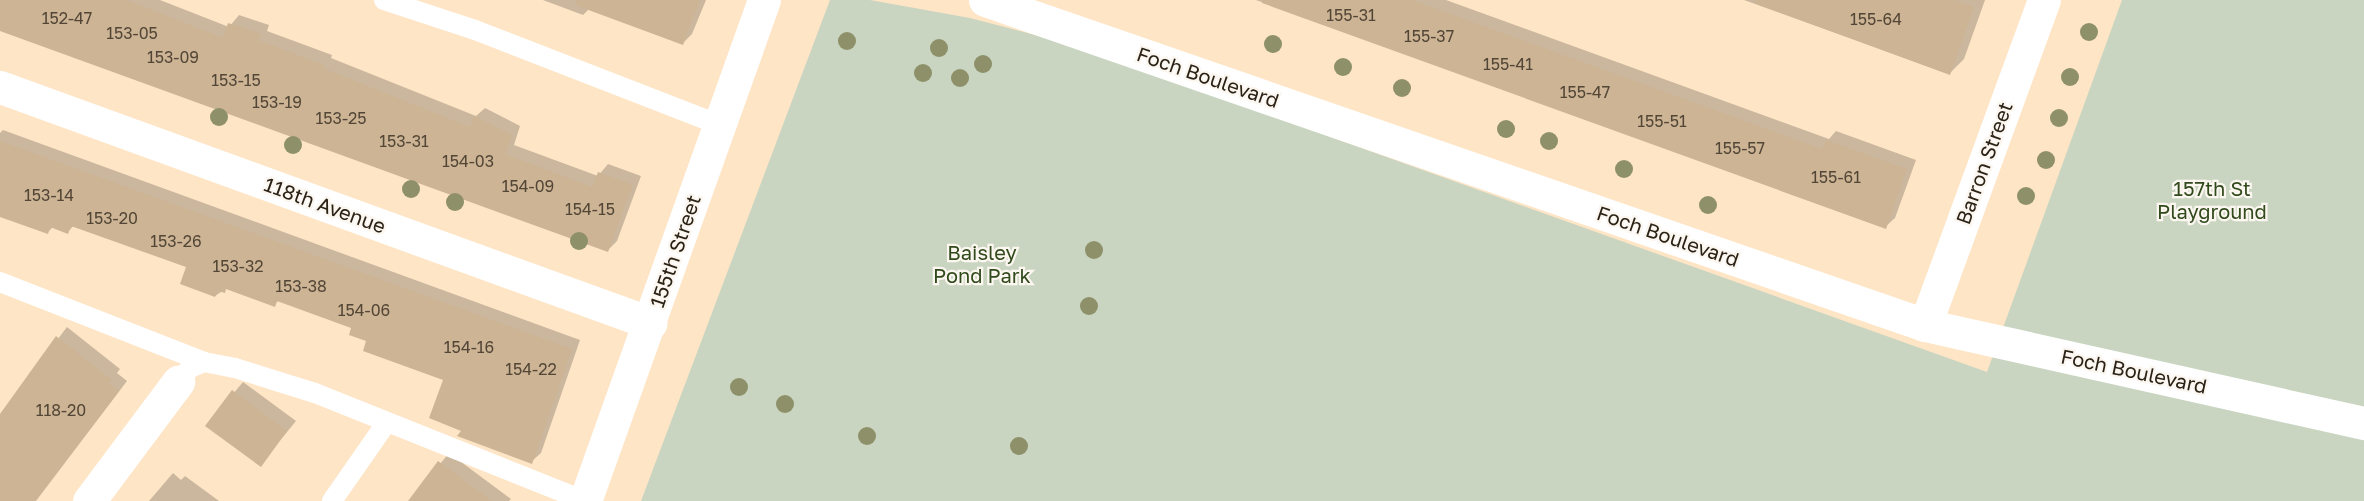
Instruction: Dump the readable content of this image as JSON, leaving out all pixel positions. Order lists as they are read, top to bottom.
{
  "streets": {
    "street": [
      "Foch Boulevard",
      "Barron Street",
      "118th Avenue",
      "155th Street"
    ]
  },
  "crossings": [
    ["Foch Boulevard", "Barron Street"],
    ["118th Avenue", "155th Street"]
  ],
  "parks": ["157th St Playground", "Baisley Pond Park"],
  "house_numbers": [
    "155-31",
    "152-47",
    "155-64",
    "153-05",
    "155-37",
    "153-09",
    "155-41",
    "153-15",
    "155-47",
    "153-19",
    "153-25",
    "155-51",
    "153-31",
    "155-57",
    "154-03",
    "155-61",
    "154-09",
    "153-14",
    "154-15",
    "153-20",
    "153-26",
    "153-32",
    "153-38",
    "154-06",
    "154-16",
    "154-22",
    "118-20"
  ]
}
